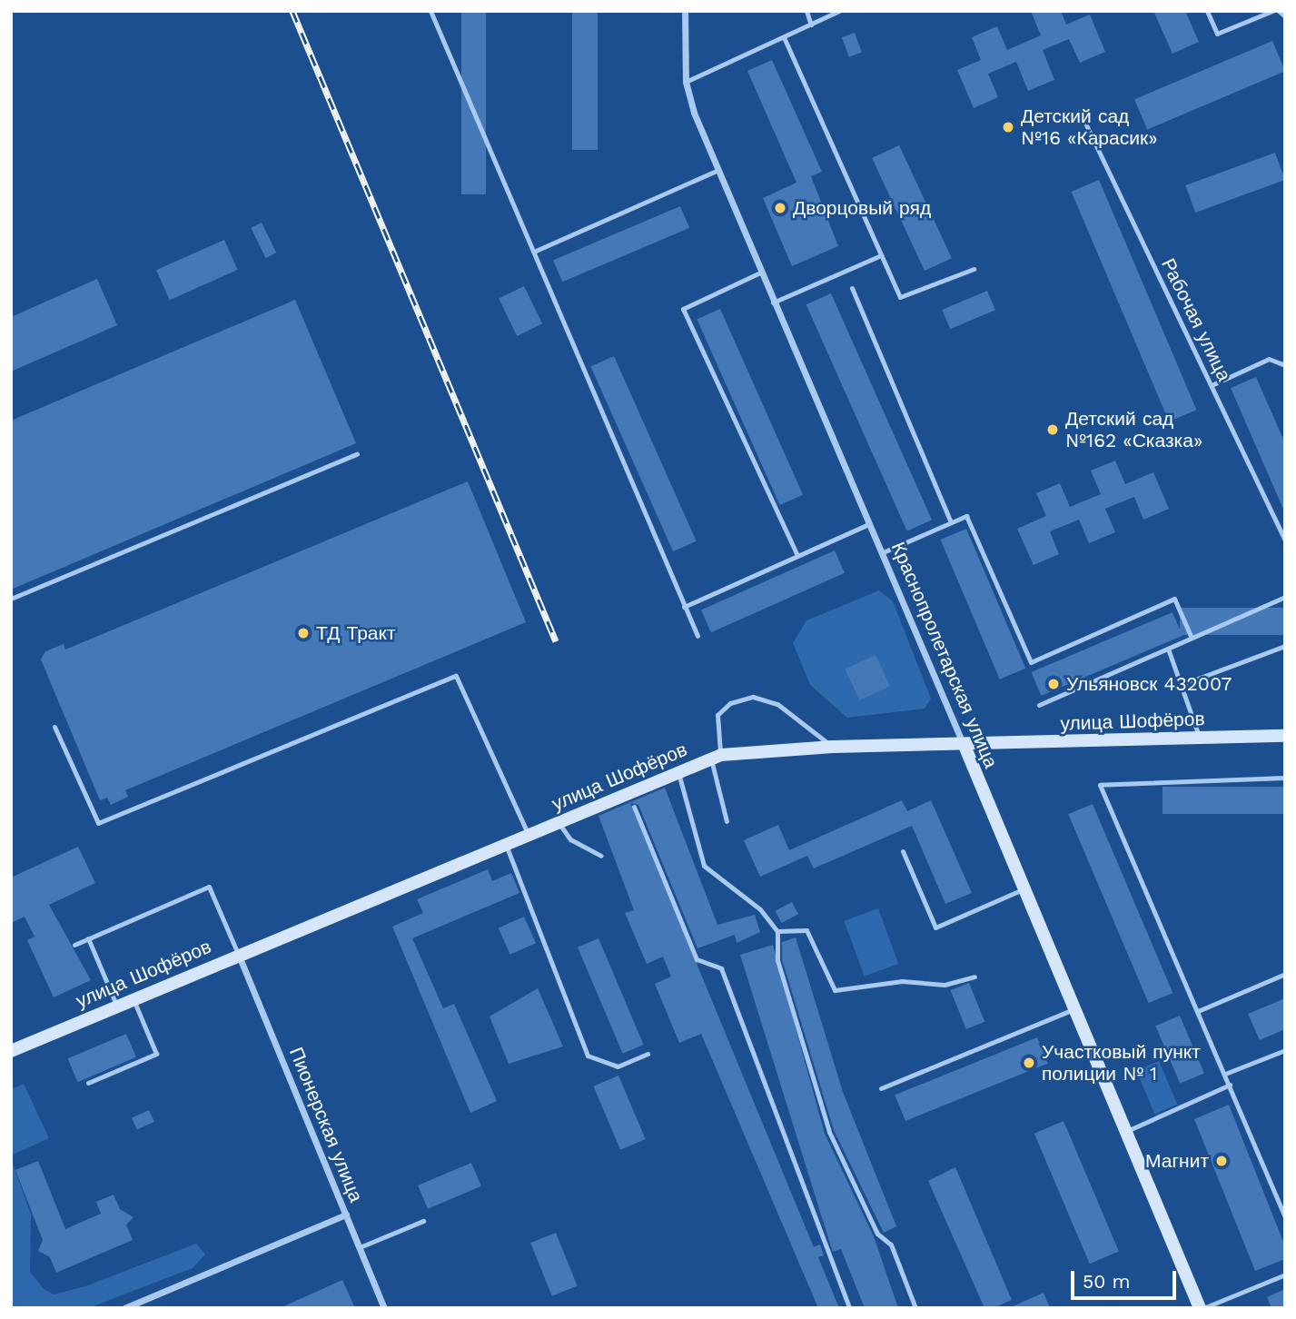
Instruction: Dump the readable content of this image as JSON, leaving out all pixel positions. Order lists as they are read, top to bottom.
{
  "streets": {
    "street": ["Краснопролетарская улица", "улица Шофёров", "Пионерская улица"],
    "lane": ["Рабочая улица"]
  },
  "crossings": [
    ["Краснопролетарская улица", "улица Шофёров"],
    ["улица Шофёров", "Пионерская улица"]
  ],
  "places": [
    "Детский сад №16 «Карасик»",
    "Дворцовый ряд",
    "Детский сад №162 «Сказка»",
    "ТД Тракт",
    "Ульяновск 432007",
    "Участковый пункт полиции № 1",
    "Магнит"
  ],
  "scale_bar": "50 m"
}
